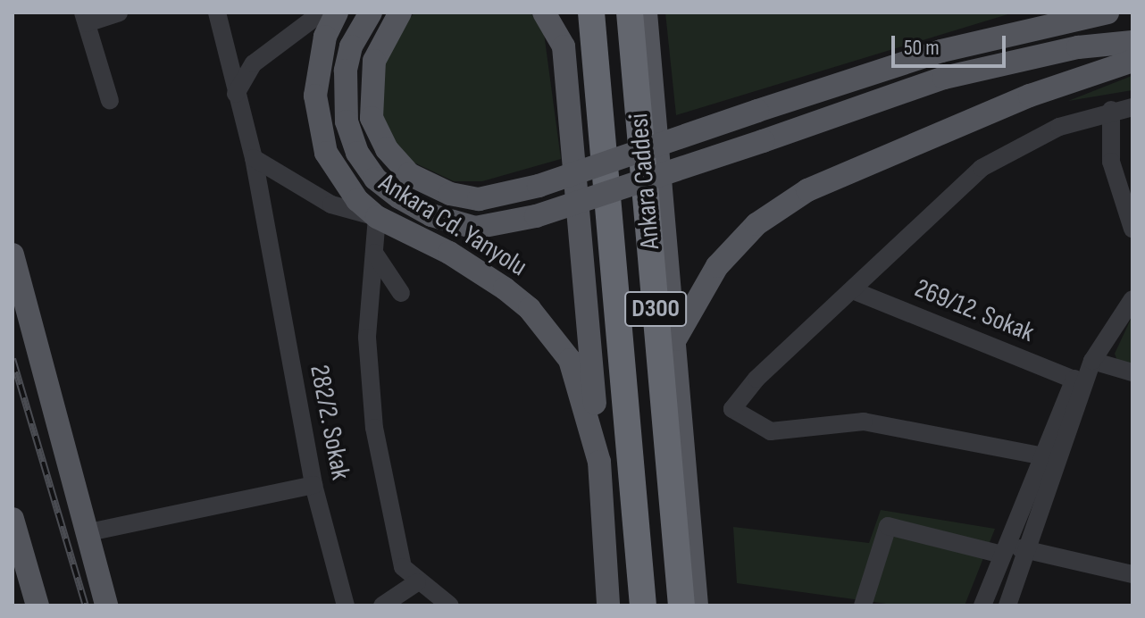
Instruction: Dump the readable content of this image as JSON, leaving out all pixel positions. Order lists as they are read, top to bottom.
{
  "streets": {
    "highway": ["Ankara Caddesi", "D300"],
    "main road": ["Ankara Cd. Yanyolu"],
    "street": ["269/12. Sokak", "282/2. Sokak"]
  },
  "scale_bar": "50 m"
}
